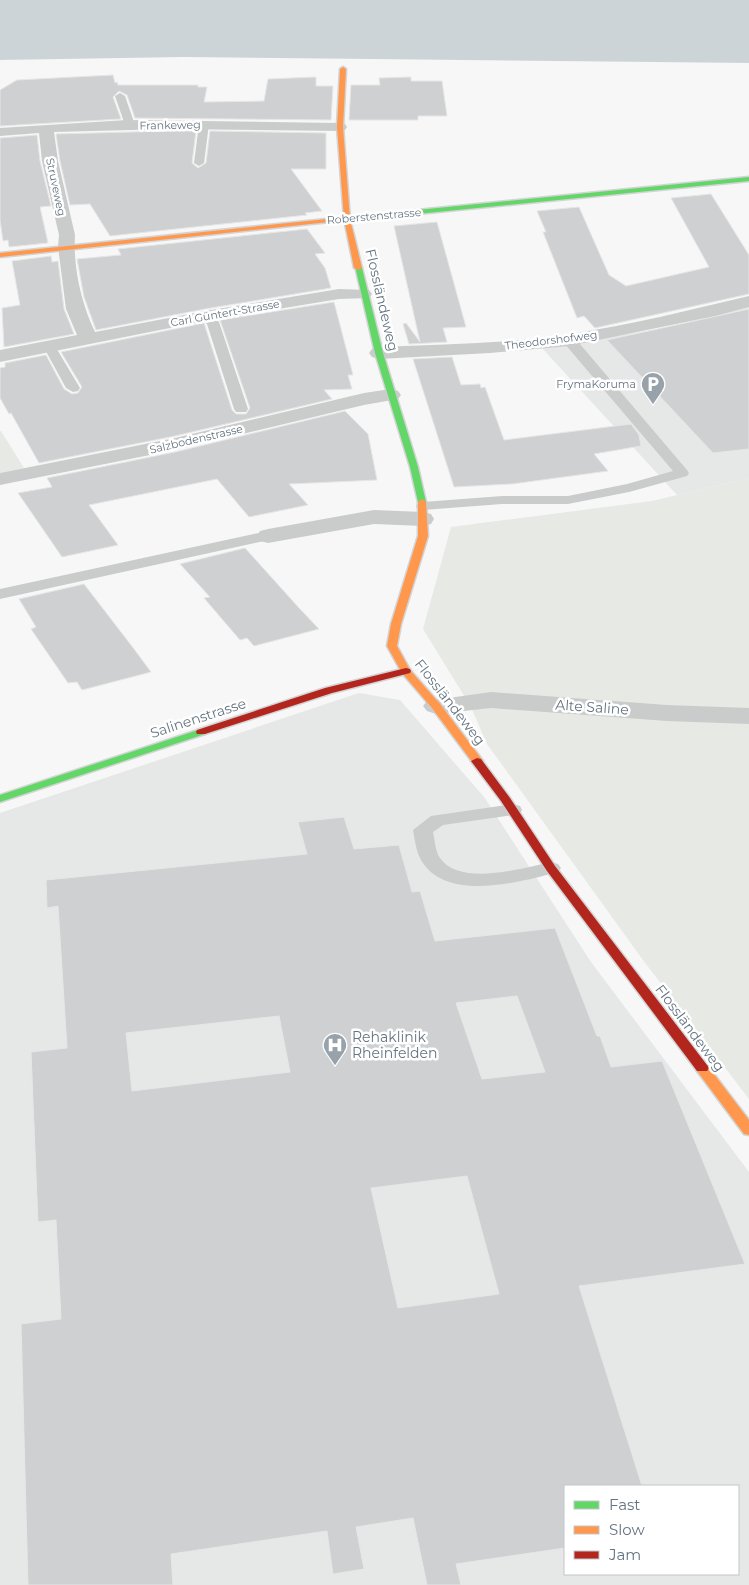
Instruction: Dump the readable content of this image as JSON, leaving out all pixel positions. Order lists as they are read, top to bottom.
{
  "streets": {
    "street": [
      "Frankeweg",
      "Struveweg",
      "Roberstenstrasse",
      "Flossländeweg",
      "Carl Güntert-Strasse",
      "Theodorshofweg",
      "Salzbodenstrasse",
      "Alte Saline",
      "Salinenstrasse"
    ]
  },
  "crossings": [
    ["Frankeweg", "Struveweg"],
    ["Frankeweg", "Flossländeweg"],
    ["Struveweg", "Roberstenstrasse"],
    ["Struveweg", "Carl Güntert-Strasse"],
    ["Roberstenstrasse", "Flossländeweg"],
    ["Flossländeweg", "Carl Güntert-Strasse"],
    ["Flossländeweg", "Theodorshofweg"],
    ["Flossländeweg", "Salzbodenstrasse"],
    ["Flossländeweg", "Alte Saline"],
    ["Flossländeweg", "Salinenstrasse"]
  ],
  "places": {
    "parking": ["FrymaKoruma"],
    "hospital": ["Rehaklinik Rheinfelden"]
  },
  "legend": ["Fast", "Slow", "Jam"]
}
